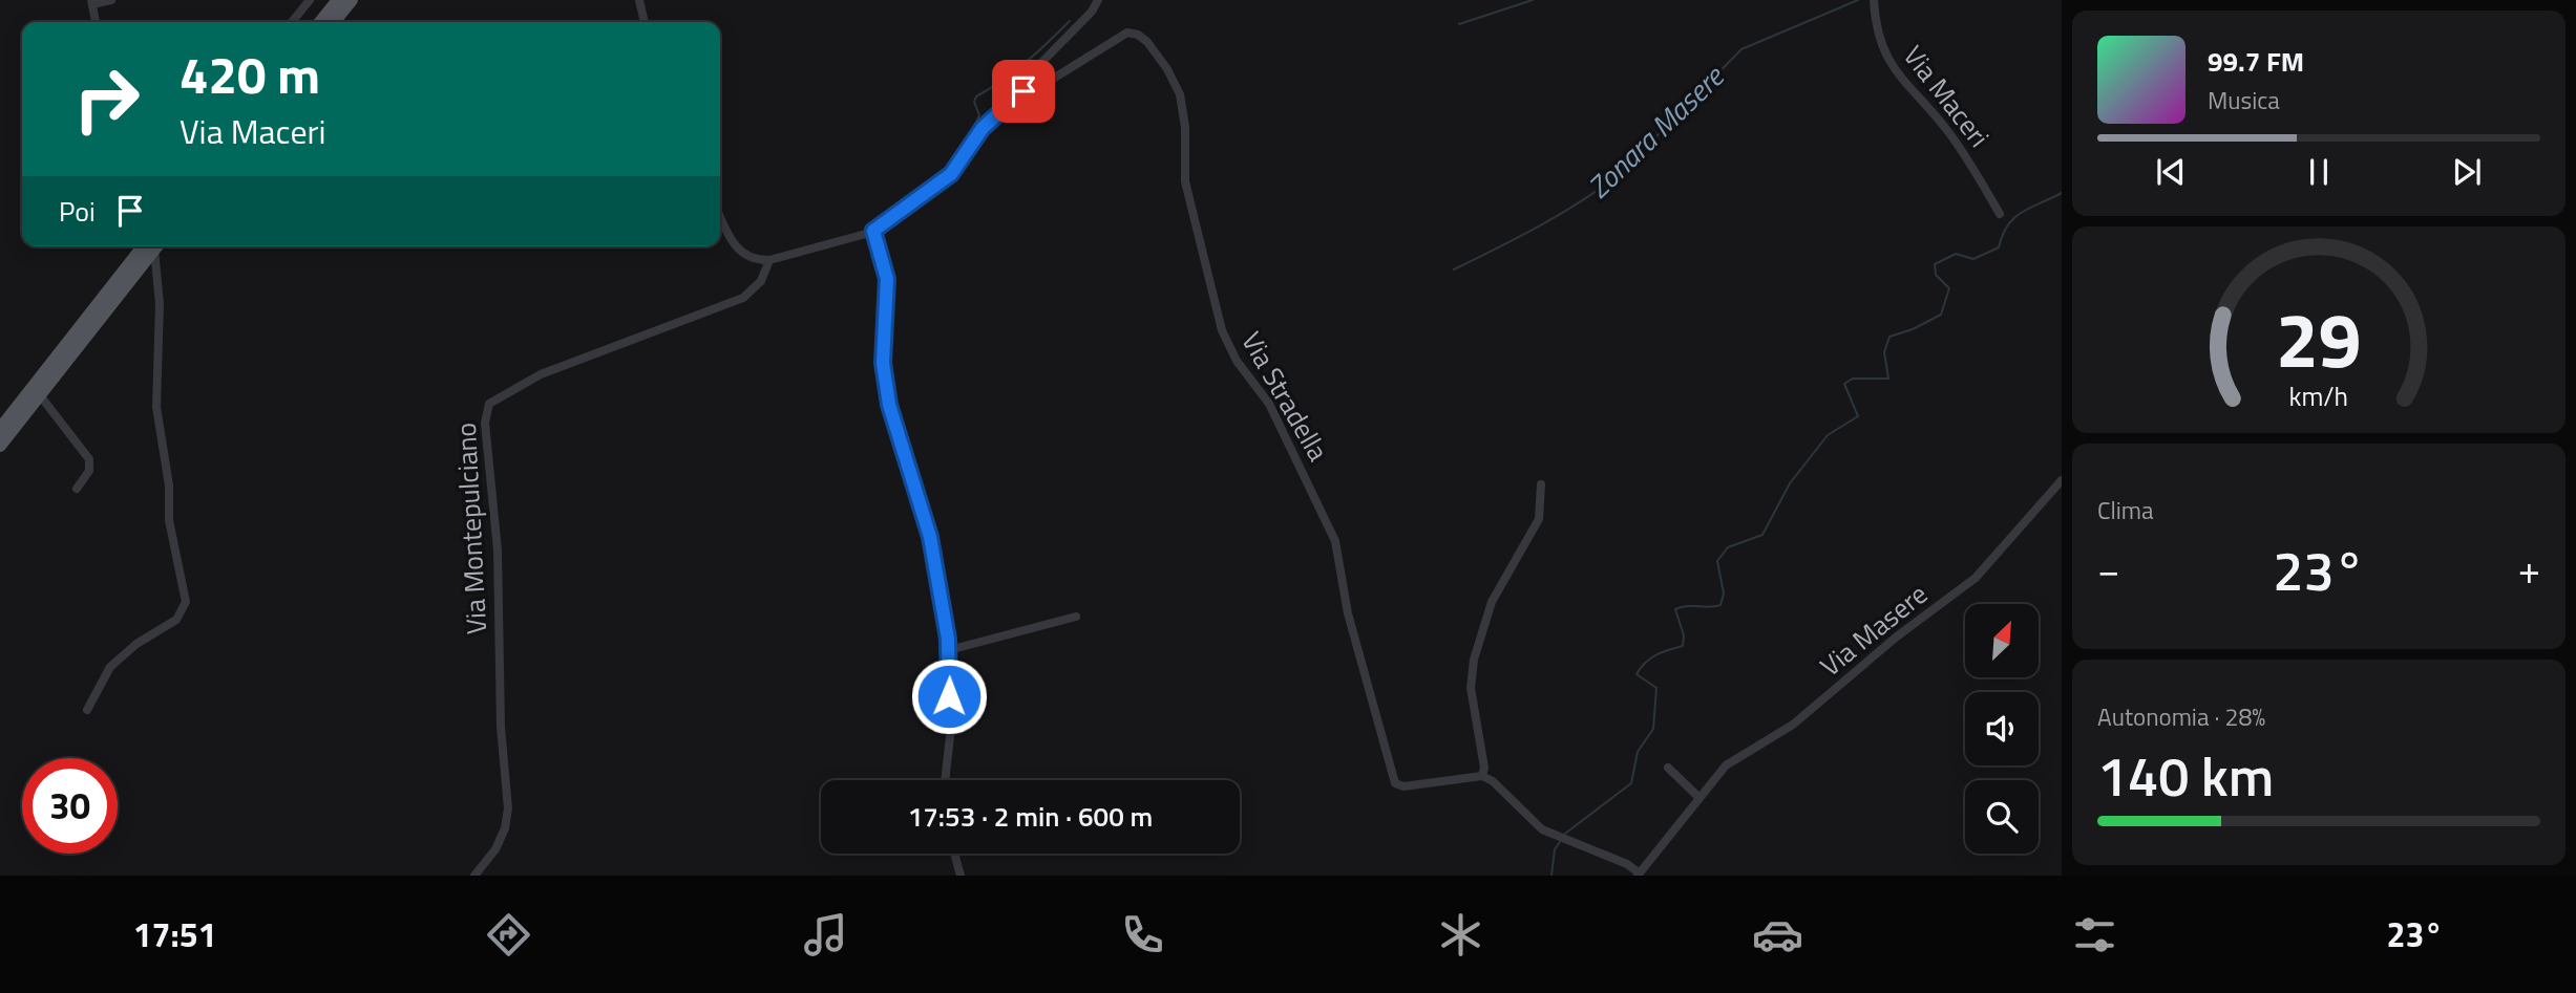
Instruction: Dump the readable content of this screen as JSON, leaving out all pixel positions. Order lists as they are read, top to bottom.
{
  "streets": {
    "street": [
      "Via Maceri",
      "Via Stradella",
      "Via Montepulciano",
      "Via Masere"
    ]
  },
  "water": ["Zonara Masere"],
  "north": "top right",
  "page": {
    "turn": ["420 m", "Via Maceri"],
    "song": ["99.7 FM", "Musica"],
    "then": "Poi",
    "tile": [
      "Clima",
      ["Autonomia · 28%", "140 km"]
    ],
    "heat": ["−", "23°", "+"],
    "limit": "30",
    "trip": "17:53 · 2 min · 600 m",
    "tabs": ["17:51", "23°"],
    "gauge": ["29", "km/h"]
  }
}
